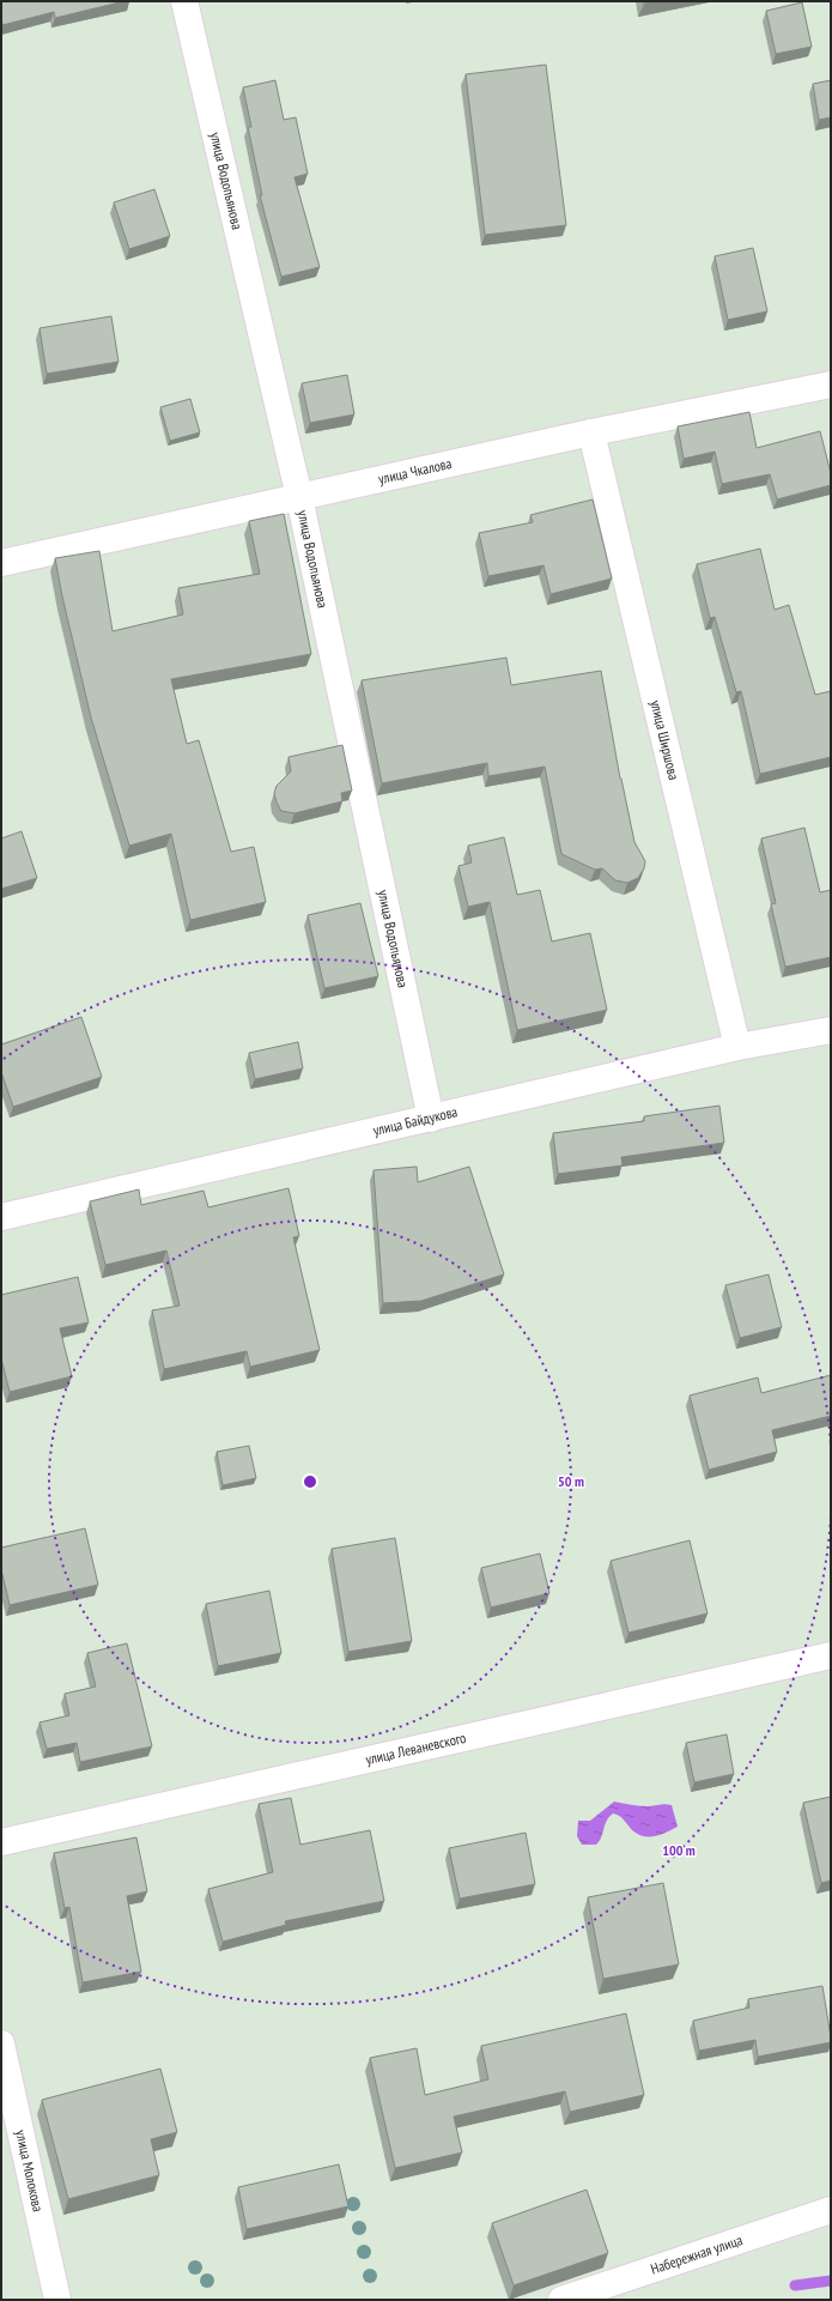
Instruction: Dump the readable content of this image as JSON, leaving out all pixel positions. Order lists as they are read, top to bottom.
{
  "streets": {
    "street": [
      "улица Водопьянова",
      "улица Чкалова",
      "улица Ширшова",
      "улица Байдукова",
      "улица Леваневского",
      "улица Молокова",
      "Набережная улица"
    ]
  },
  "crossings": [
    ["улица Водопьянова", "улица Чкалова"],
    ["улица Водопьянова", "улица Байдукова"],
    ["улица Чкалова", "улица Ширшова"],
    ["улица Ширшова", "улица Байдукова"]
  ],
  "rings": ["50 m", "100 m"]
}
